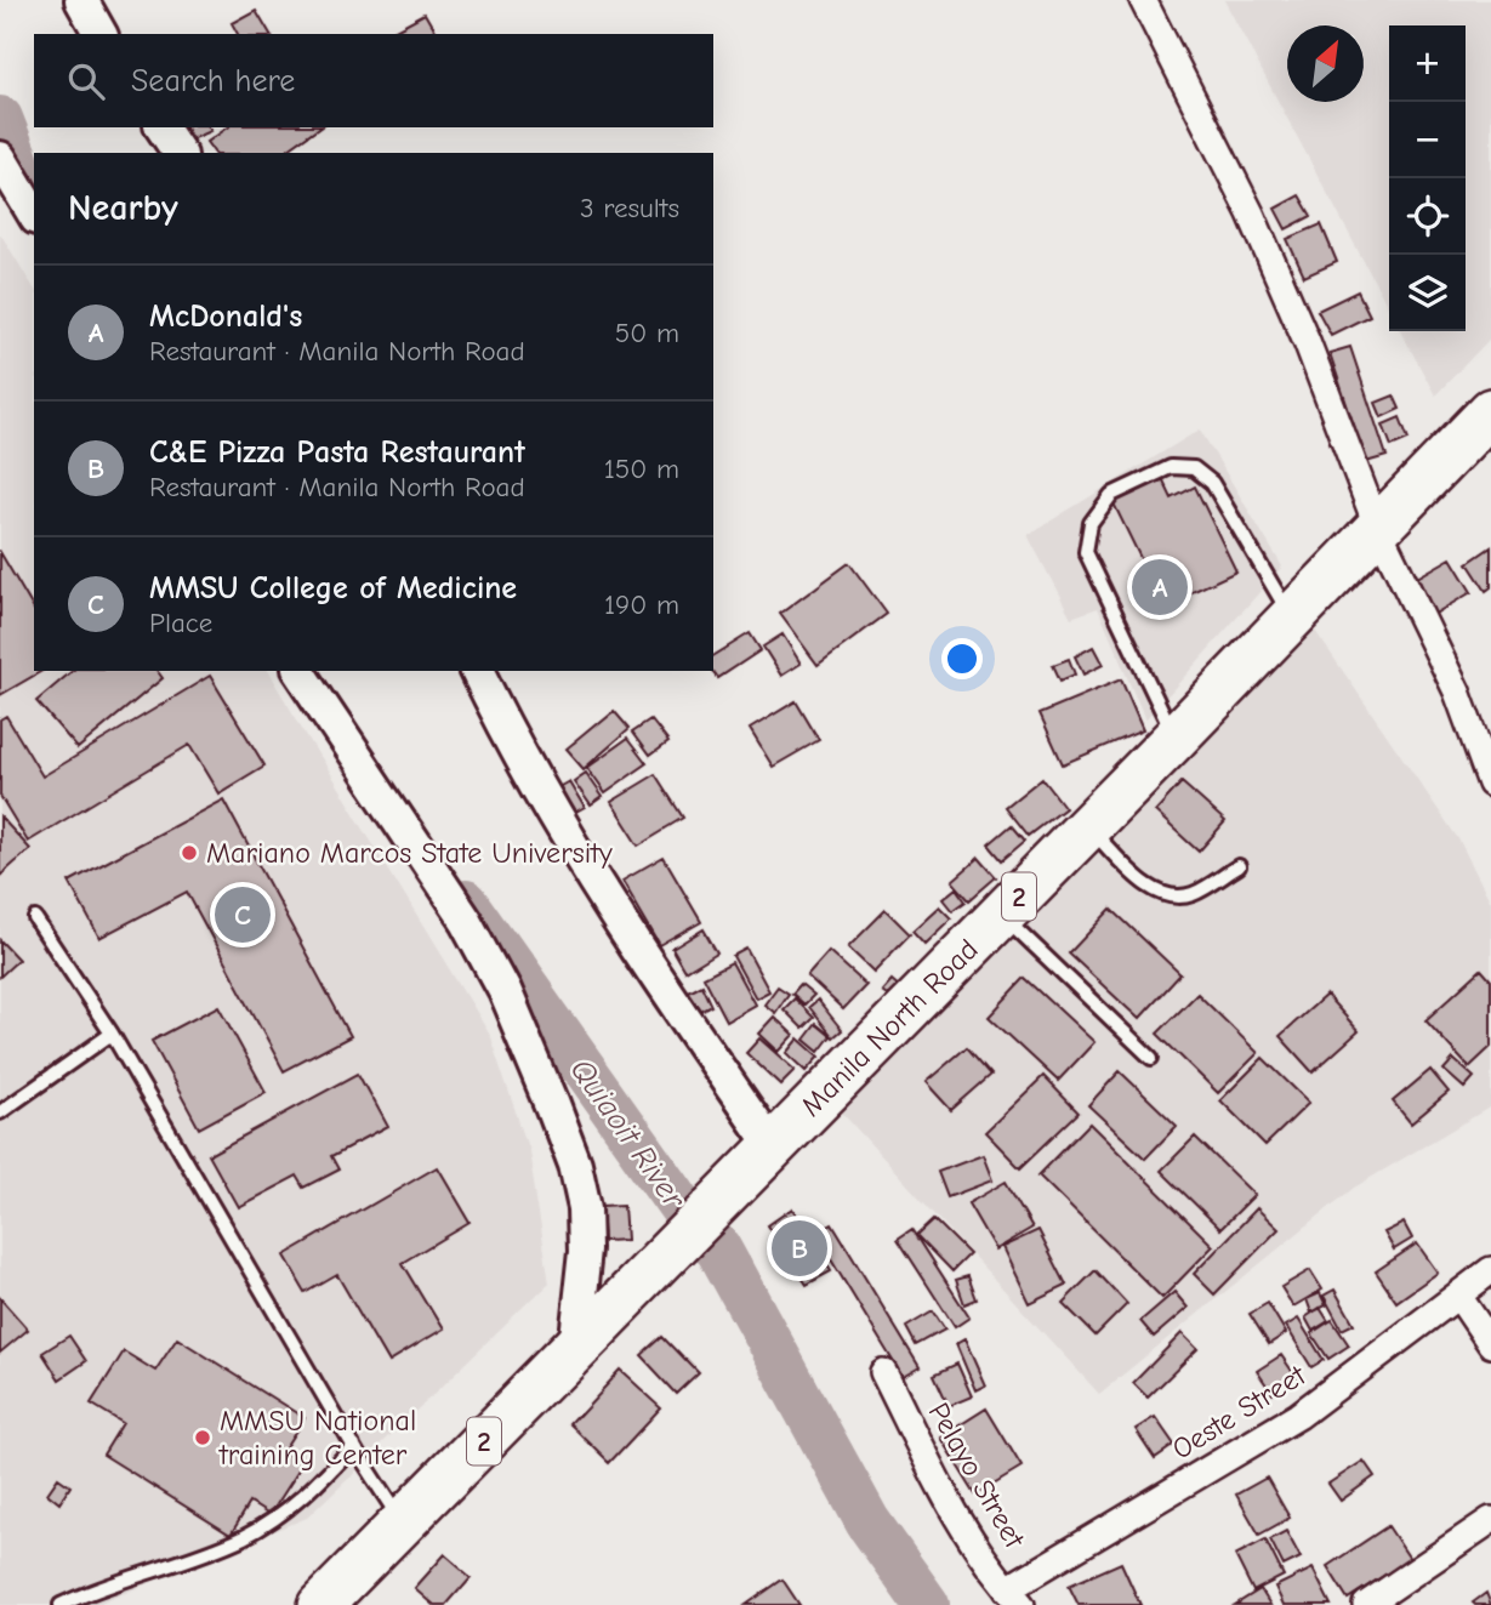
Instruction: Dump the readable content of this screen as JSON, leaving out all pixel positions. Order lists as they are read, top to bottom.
{
  "streets": {
    "highway": ["2", "Manila North Road"],
    "street": ["Oeste Street", "Pelayo Street"]
  },
  "crossings": [
    ["Oeste Street", "Pelayo Street"]
  ],
  "water": ["Quiaoit River"],
  "places": ["Mariano Marcos State University", "MMSU National training Center"],
  "north": "top right",
  "page": {
    "map_buttons": ["+", "−"],
    "search": "Search here",
    "heading": ["Nearby", "3 results"],
    "list": [
      {
        "mark": "A",
        "name": "McDonald's",
        "note": "Restaurant · Manila North Road",
        "value": "50 m"
      },
      {
        "mark": "B",
        "name": "C&E Pizza Pasta Restaurant",
        "note": "Restaurant · Manila North Road",
        "value": "150 m"
      },
      {
        "mark": "C",
        "name": "MMSU College of Medicine",
        "note": "Place",
        "value": "190 m"
      }
    ],
    "pins": ["A", "C", "B"]
  }
}
